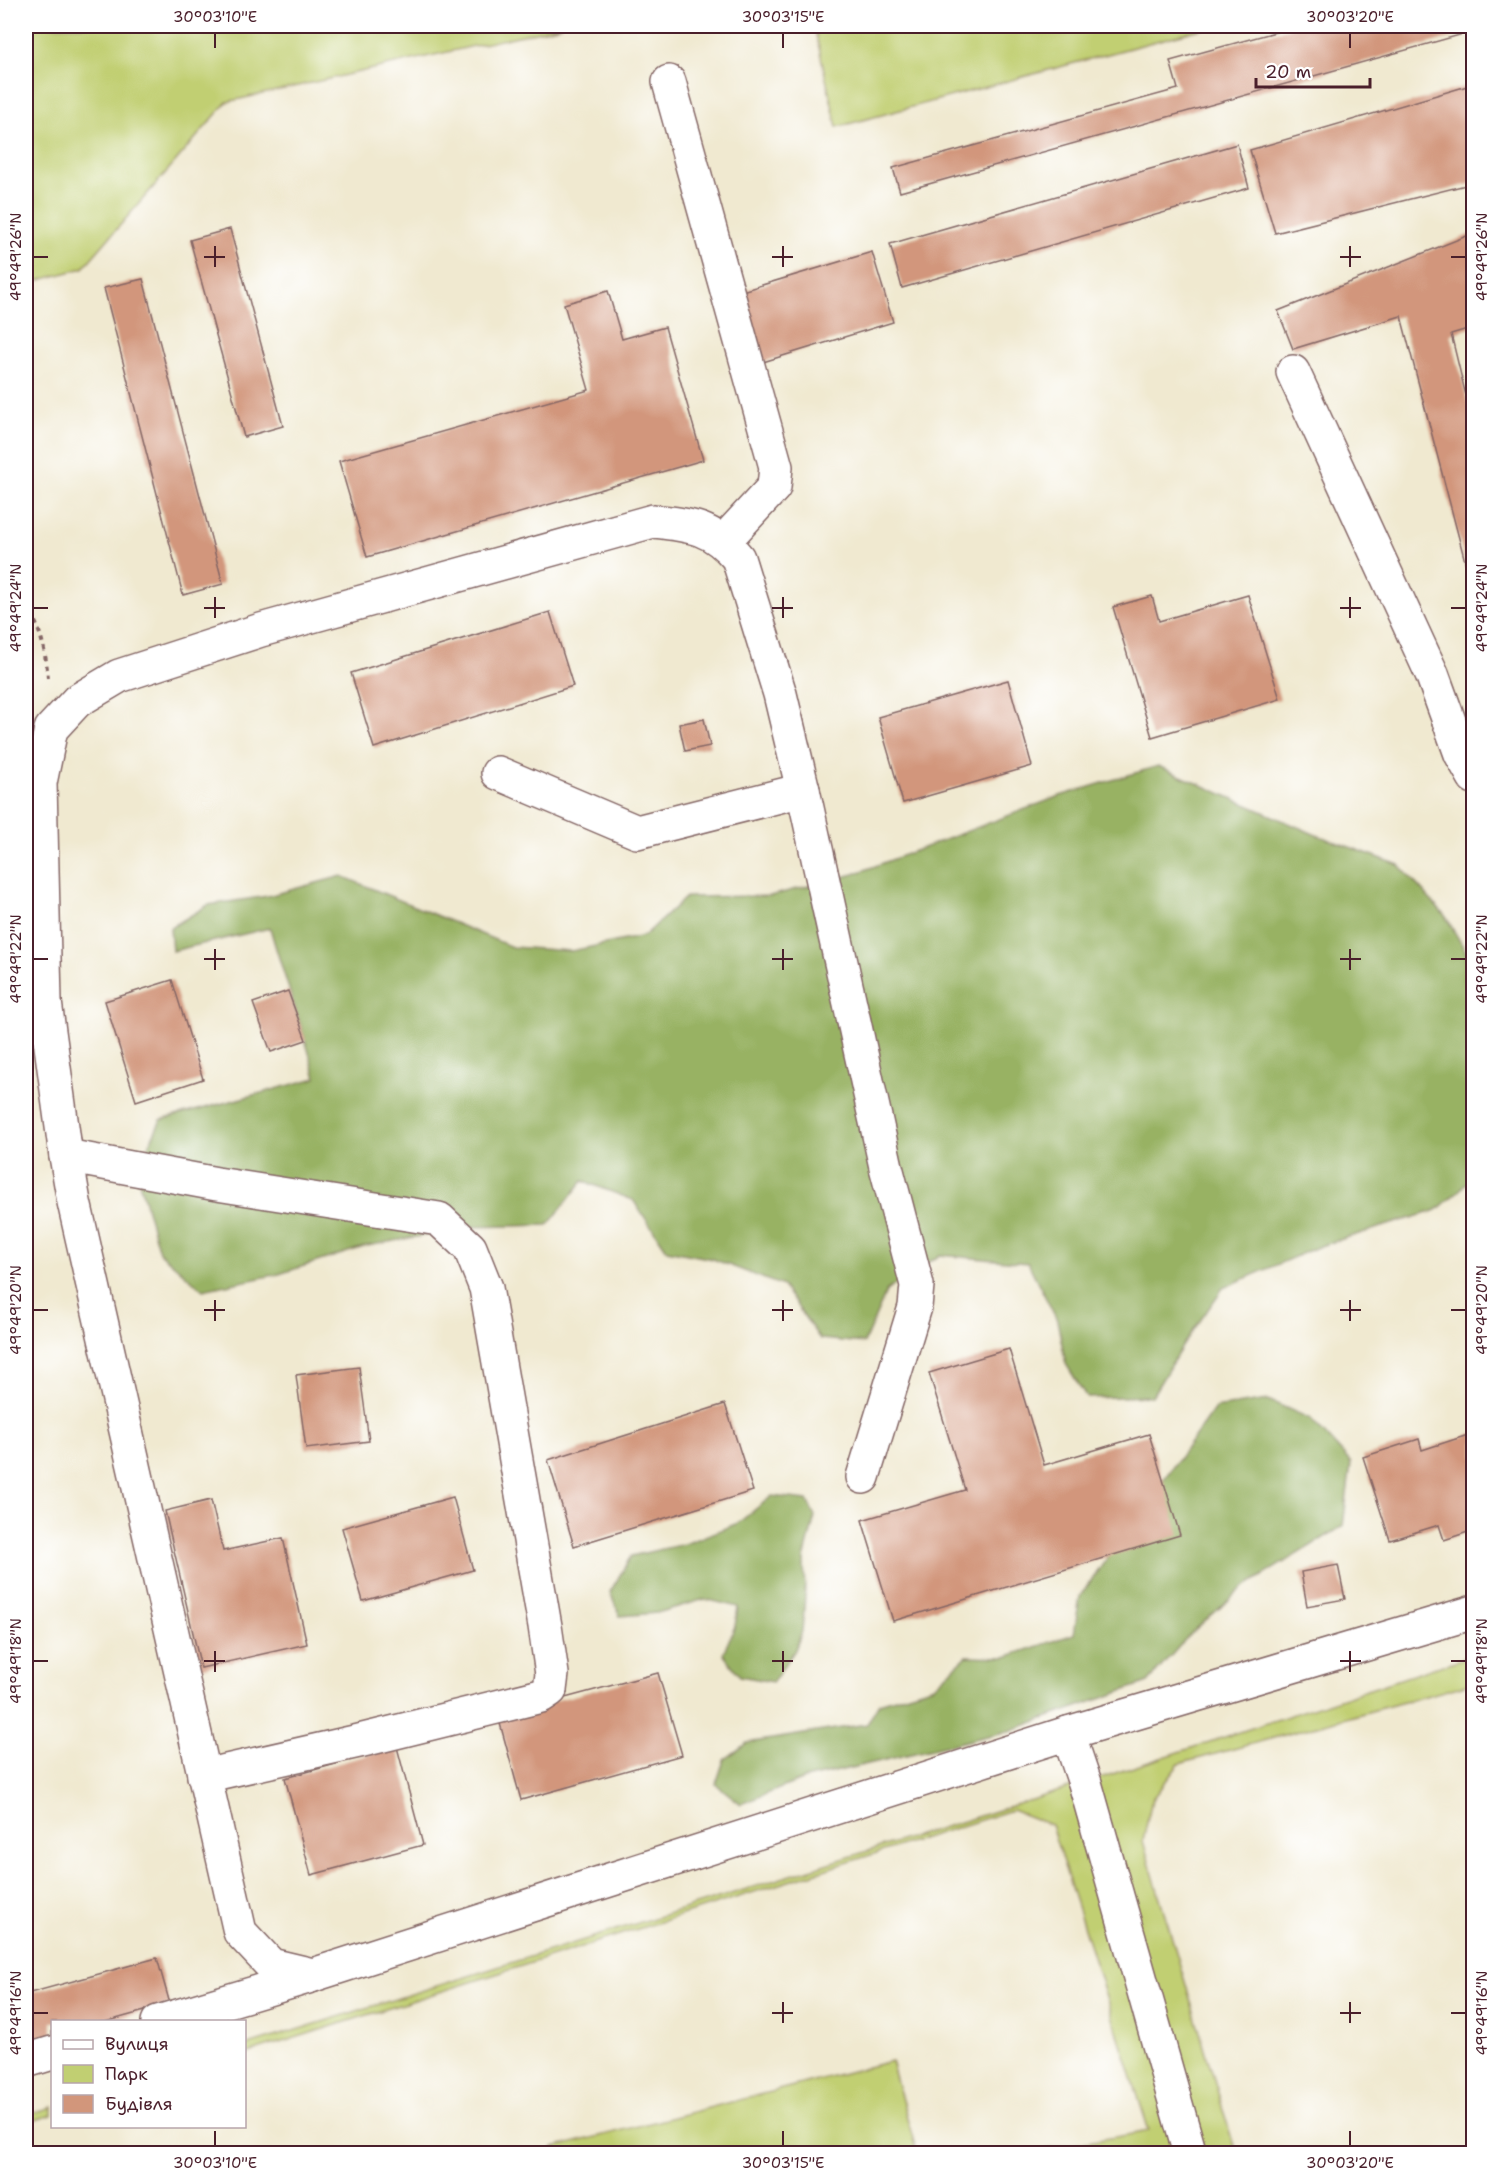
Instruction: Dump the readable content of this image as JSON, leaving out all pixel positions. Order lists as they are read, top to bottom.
{
  "legend": ["Вулиця", "Парк", "Будівля"],
  "scale_bar": "20 m",
  "coordinates": [
    "30°03'10\"E",
    "30°03'15\"E",
    "30°03'20\"E",
    "49°49'26\"N",
    "49°49'24\"N",
    "49°49'22\"N",
    "49°49'20\"N",
    "49°49'18\"N",
    "49°49'16\"N"
  ]
}
